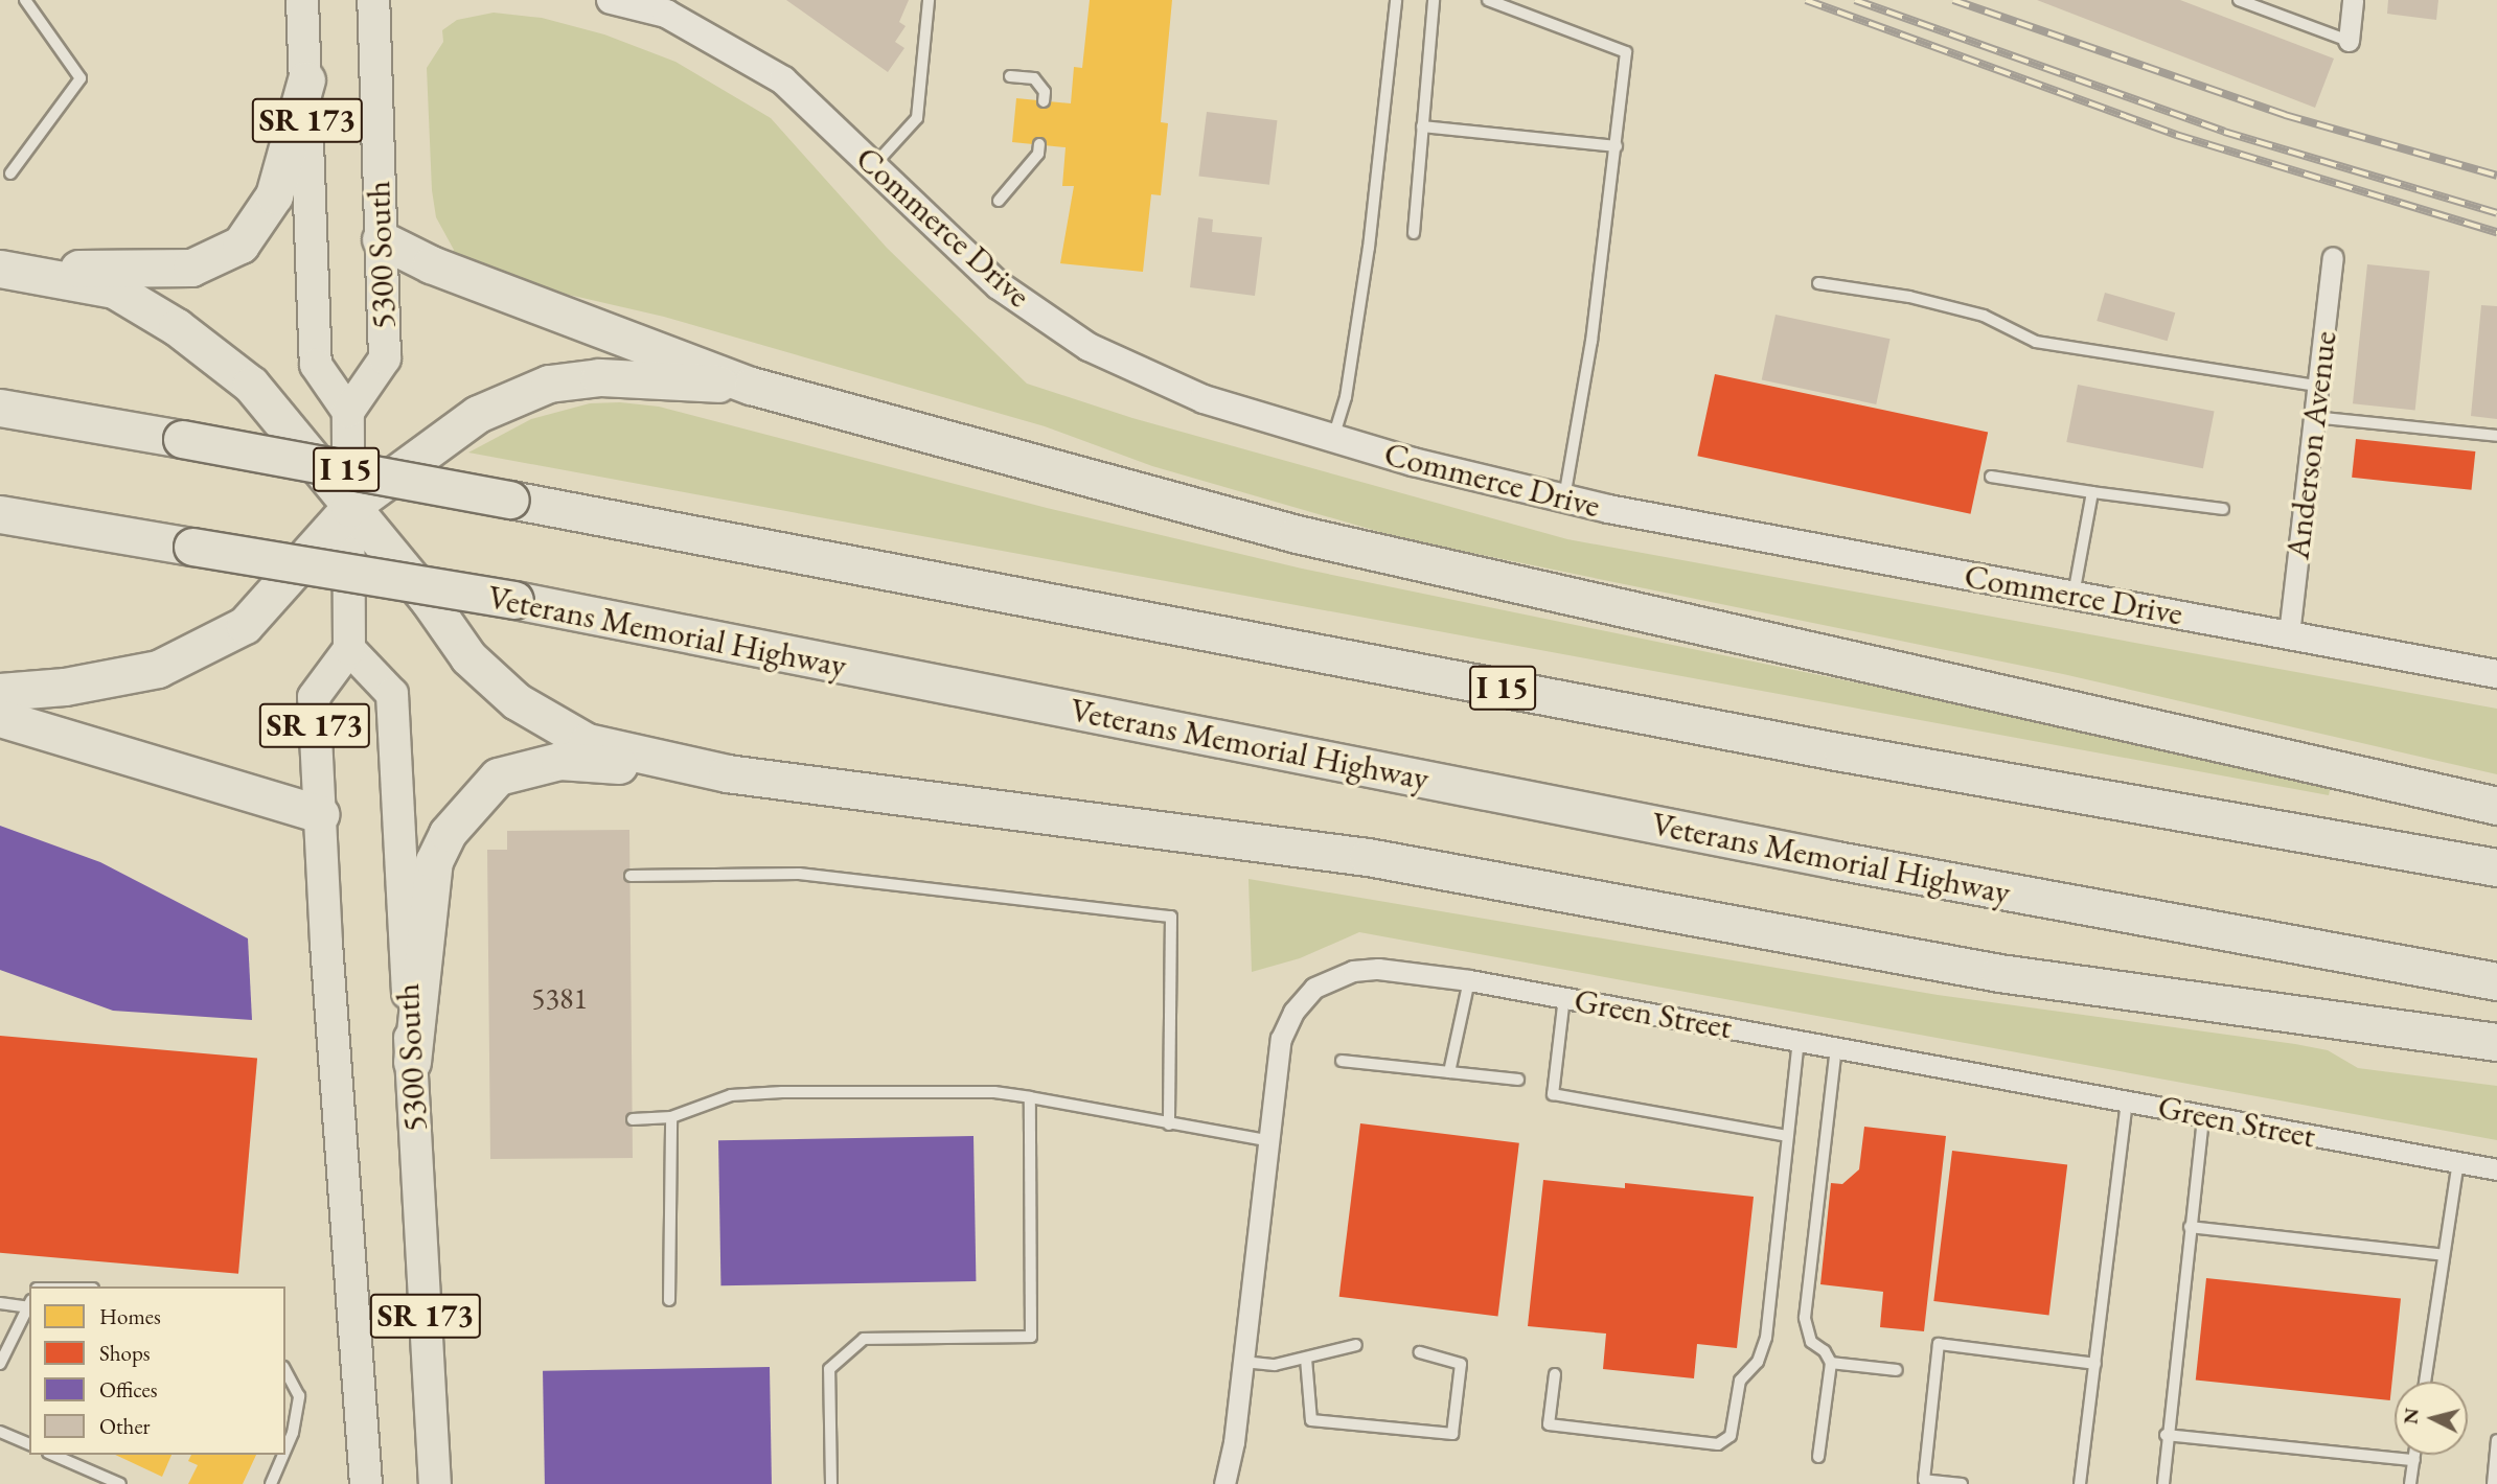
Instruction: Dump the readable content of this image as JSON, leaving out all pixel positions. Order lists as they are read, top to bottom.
{
  "streets": {
    "highway": ["I 15", "Veterans Memorial Highway"],
    "main road": ["SR 173", "5300 South"],
    "street": ["Commerce Drive", "Anderson Avenue", "Green Street"]
  },
  "crossings": [
    ["SR 173", "5300 South"],
    ["Commerce Drive", "Anderson Avenue"]
  ],
  "house_numbers": ["5381"],
  "legend": [
    "Homes",
    "Shops",
    "Offices",
    "Other"
  ],
  "north": "left"
}
